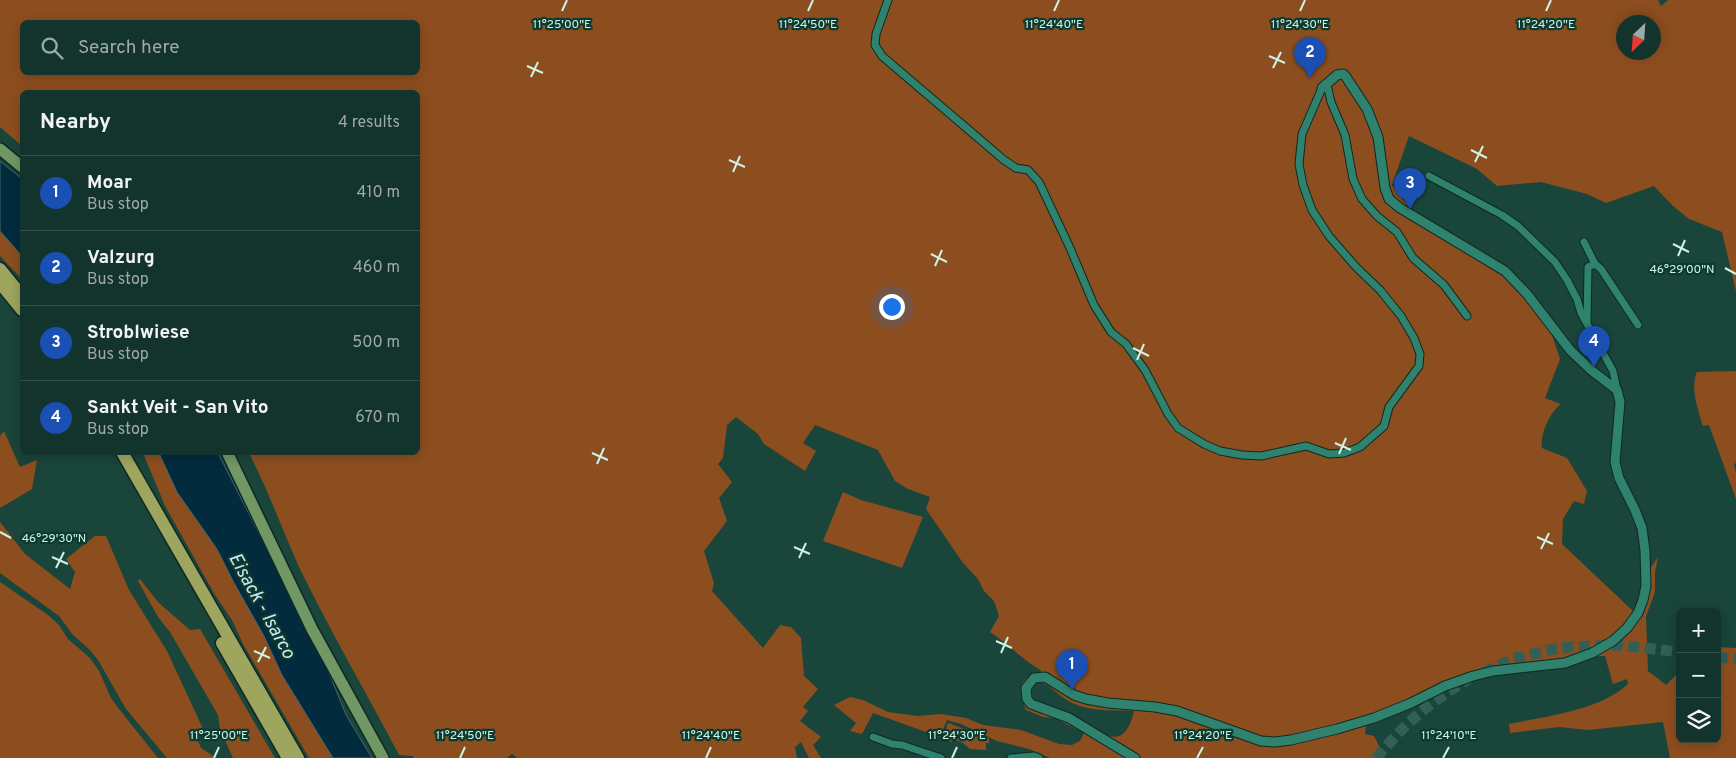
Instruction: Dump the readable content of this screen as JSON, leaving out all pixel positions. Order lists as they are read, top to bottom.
{
  "water": ["Eisack - Isarco"],
  "north": "bottom left",
  "page": {
    "search": "Search here",
    "pins": [
      "2",
      "3",
      "4",
      "1"
    ],
    "heading": ["Nearby", "4 results"],
    "list": [
      {
        "mark": "1",
        "name": "Moar",
        "note": "Bus stop",
        "value": "410 m"
      },
      {
        "mark": "2",
        "name": "Valzurg",
        "note": "Bus stop",
        "value": "460 m"
      },
      {
        "mark": "3",
        "name": "Stroblwiese",
        "note": "Bus stop",
        "value": "500 m"
      },
      {
        "mark": "4",
        "name": "Sankt Veit - San Vito",
        "note": "Bus stop",
        "value": "670 m"
      }
    ],
    "map_buttons": ["+", "−"]
  },
  "coordinates": [
    "11°25'00\"E",
    "11°24'50\"E",
    "11°24'40\"E",
    "11°24'30\"E",
    "11°24'20\"E",
    "46°29'00\"N",
    "46°29'30\"N",
    "11°24'10\"E"
  ]
}
